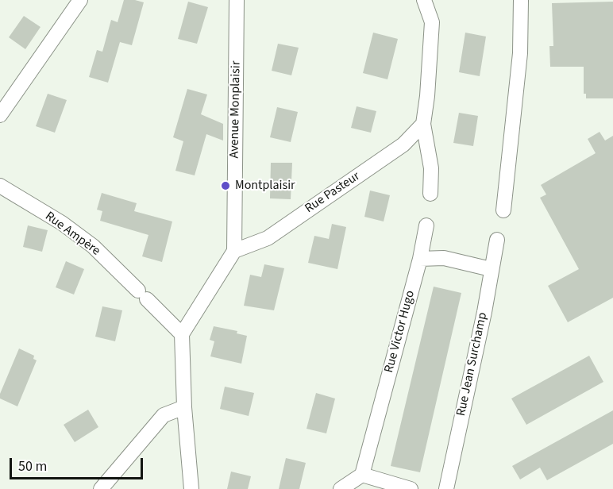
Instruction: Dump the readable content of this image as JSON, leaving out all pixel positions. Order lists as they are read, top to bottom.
{
  "streets": {
    "street": [
      "Avenue Monplaisir",
      "Rue Pasteur",
      "Rue Ampère",
      "Rue Victor Hugo",
      "Rue Jean Surchamp"
    ]
  },
  "crossings": [
    ["Avenue Monplaisir", "Rue Pasteur"]
  ],
  "places": ["Montplaisir"],
  "scale_bar": "50 m"
}
